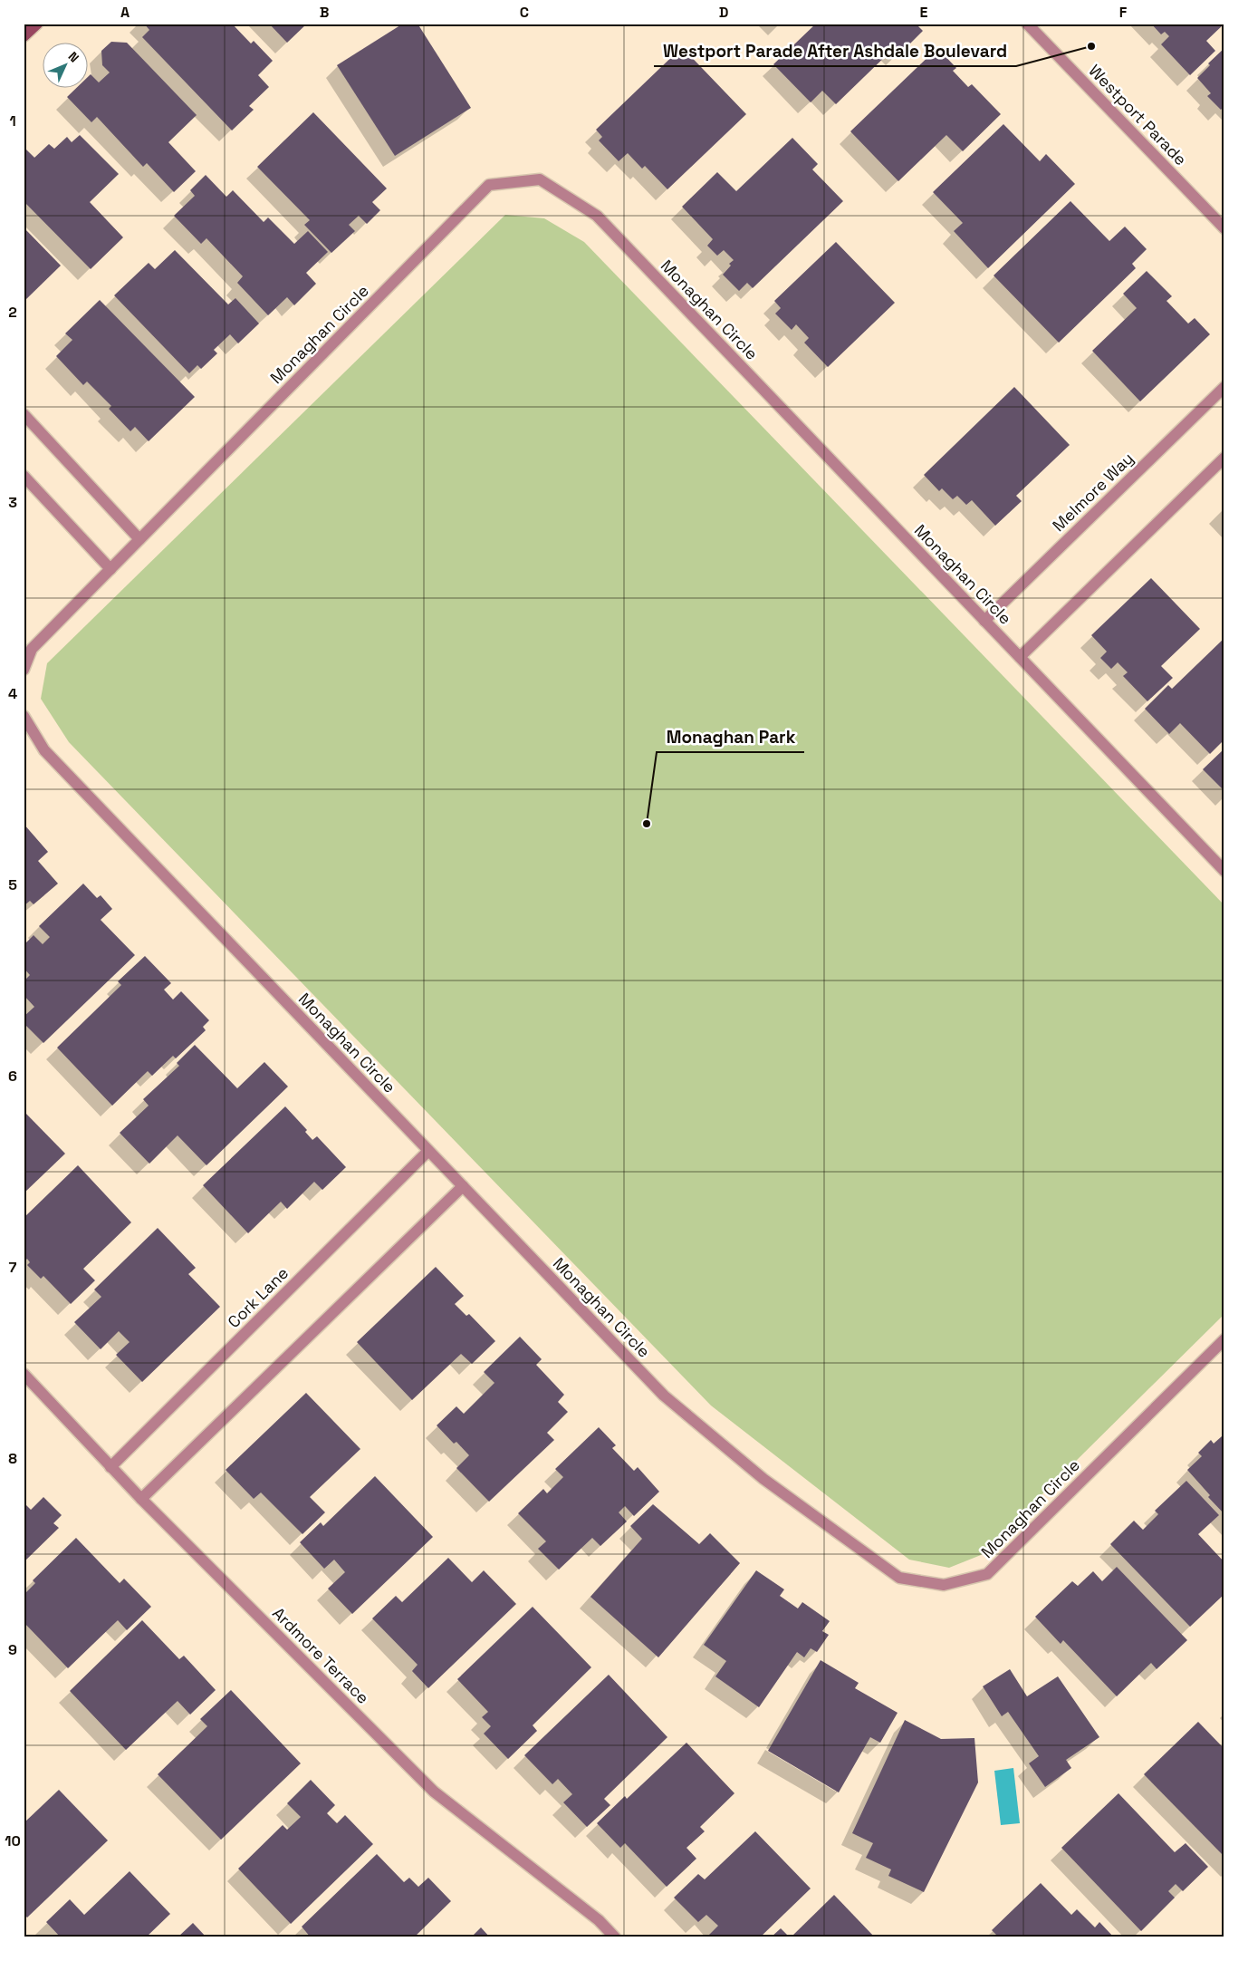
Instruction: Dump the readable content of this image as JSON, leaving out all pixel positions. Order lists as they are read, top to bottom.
{
  "streets": {
    "street": [
      "Westport Parade",
      "Monaghan Circle",
      "Melmore Way",
      "Cork Lane",
      "Ardmore Terrace"
    ]
  },
  "crossings": [
    ["Monaghan Circle", "Melmore Way"],
    ["Monaghan Circle", "Cork Lane"],
    ["Cork Lane", "Ardmore Terrace"]
  ],
  "places": ["Westport Parade After Ashdale Boulevard", "Monaghan Park"],
  "north": "top right",
  "grid": {
    "columns": [
      "A",
      "B",
      "C",
      "D",
      "E",
      "F"
    ],
    "rows": [
      "1",
      "2",
      "3",
      "4",
      "5",
      "6",
      "7",
      "8",
      "9",
      "10"
    ]
  }
}
